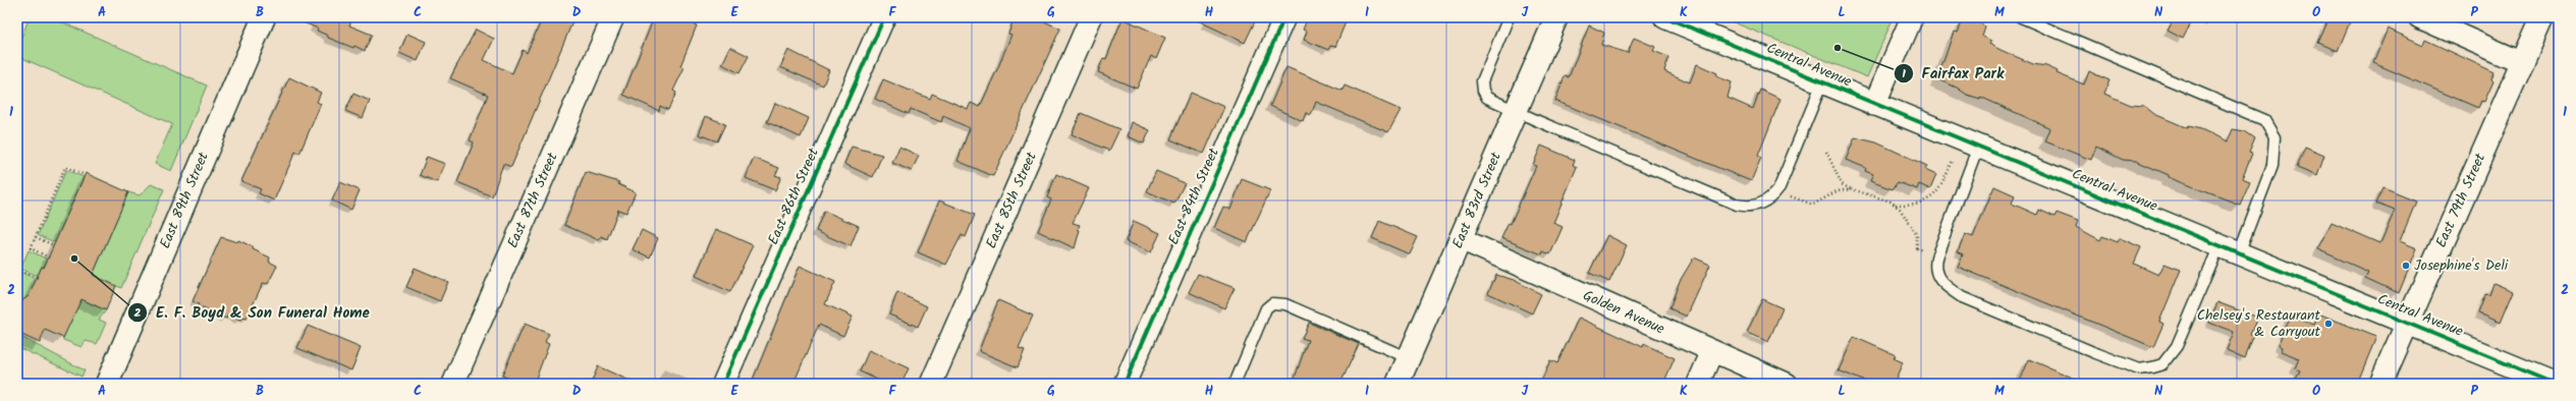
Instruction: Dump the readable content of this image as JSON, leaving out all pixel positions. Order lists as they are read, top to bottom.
{
  "streets": {
    "street": [
      "Central Avenue",
      "East 86th Street",
      "East 84th Street",
      "East 89th Street",
      "East 87th Street",
      "East 85th Street",
      "East 83rd Street",
      "East 79th Street",
      "Golden Avenue"
    ]
  },
  "crossings": [
    ["Central Avenue", "East 79th Street"],
    ["East 83rd Street", "Golden Avenue"]
  ],
  "places": [
    "Fairfax Park",
    "E. F. Boyd & Son Funeral Home",
    "Josephine's Deli",
    "Chelsey's Restaurant & Carryout"
  ],
  "grid": {
    "columns": [
      "A",
      "B",
      "C",
      "D",
      "E",
      "F",
      "G",
      "H",
      "I",
      "J",
      "K",
      "L",
      "M",
      "N",
      "O",
      "P"
    ],
    "rows": ["1", "2"]
  }
}
